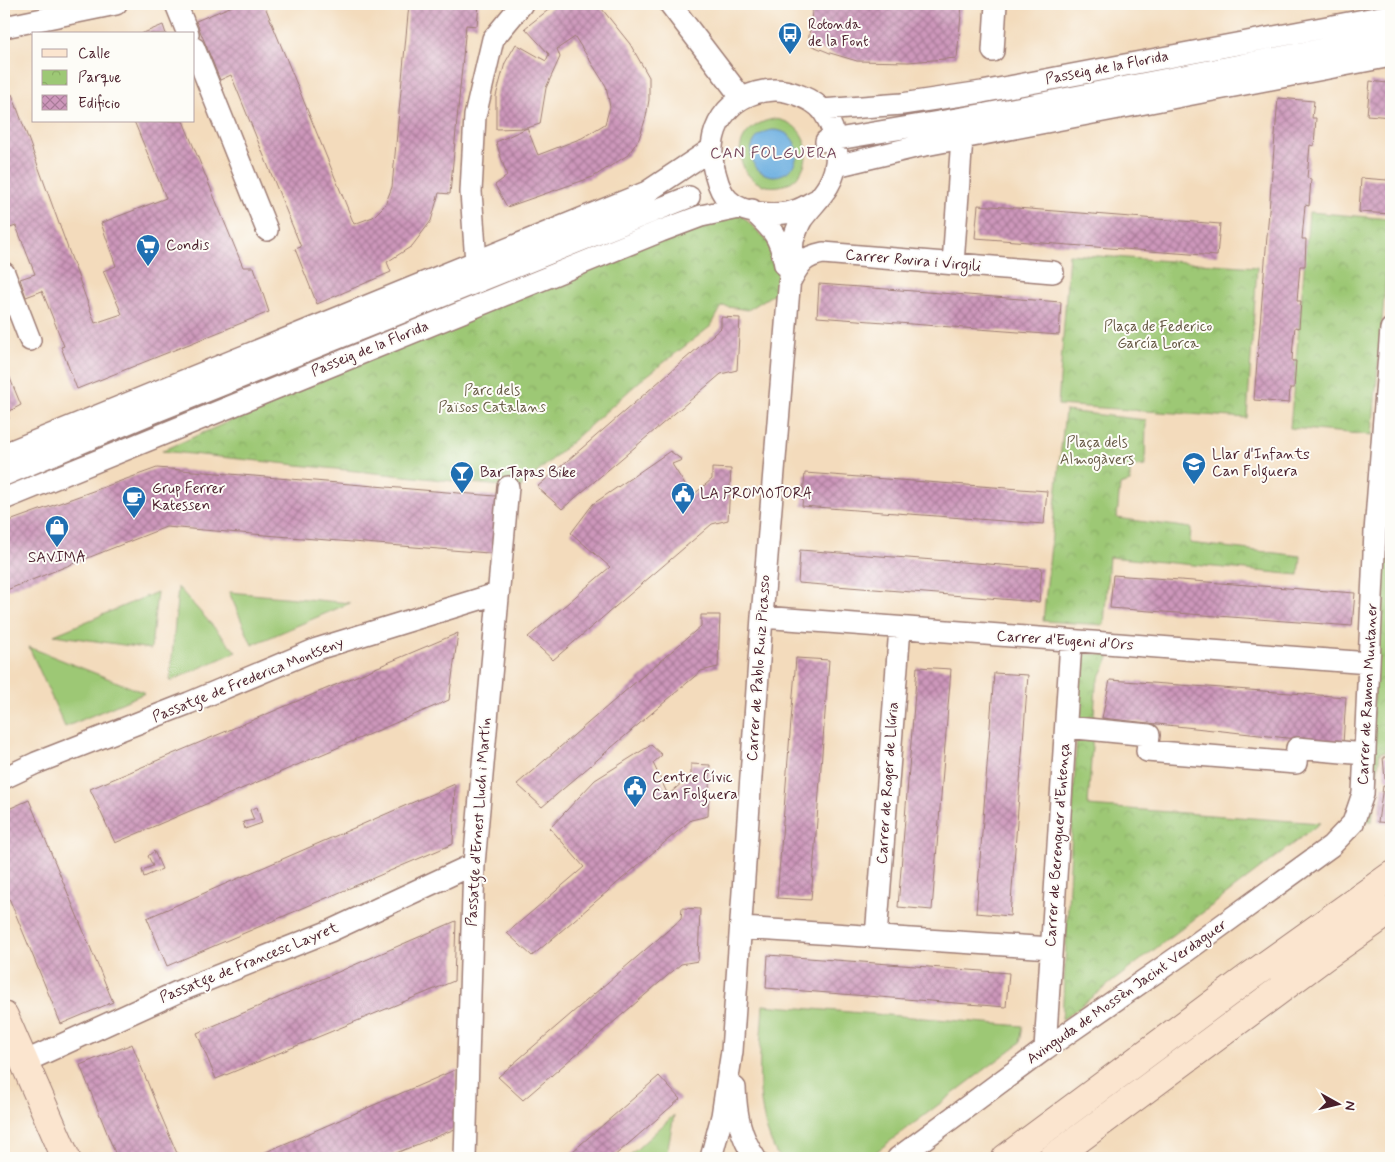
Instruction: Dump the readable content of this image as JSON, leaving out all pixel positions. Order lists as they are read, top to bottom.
{
  "streets": {
    "street": [
      "Passeig de la Florida",
      "Carrer Rovira i Virgili",
      "Carrer d'Eugeni d'Ors",
      "Carrer de Pablo Ruiz Picasso",
      "Passatge de Frederica Montseny",
      "Carrer de Ramon Muntaner",
      "Carrer de Roger de Llúria",
      "Passatge d'Ernest Lluch i Martín",
      "Carrer de Berenguer d'Entença",
      "Passatge de Francesc Layret",
      "Avinguda de Mossèn Jacint Verdaguer"
    ]
  },
  "crossings": [
    ["Passeig de la Florida", "Carrer de Pablo Ruiz Picasso"],
    ["Carrer Rovira i Virgili", "Carrer de Pablo Ruiz Picasso"],
    ["Carrer d'Eugeni d'Ors", "Carrer de Pablo Ruiz Picasso"],
    ["Carrer d'Eugeni d'Ors", "Carrer de Ramon Muntaner"],
    ["Carrer d'Eugeni d'Ors", "Carrer de Roger de Llúria"],
    ["Carrer d'Eugeni d'Ors", "Carrer de Berenguer d'Entença"],
    ["Passatge de Frederica Montseny", "Passatge d'Ernest Lluch i Martín"],
    ["Carrer de Ramon Muntaner", "Avinguda de Mossèn Jacint Verdaguer"],
    ["Passatge d'Ernest Lluch i Martín", "Passatge de Francesc Layret"],
    ["Carrer de Berenguer d'Entença", "Avinguda de Mossèn Jacint Verdaguer"]
  ],
  "districts": ["CAN FOLGUERA"],
  "parks": ["Plaça de Federico García Lorca", "Parc dels Països Catalans", "Plaça dels Almogàvers"],
  "places": {
    "bus stop": ["Rotonda de la Font"],
    "supermarket": ["Condis"],
    "school or university": ["Llar d'Infants Can Folguera"],
    "bar": ["Bar Tapas Bike"],
    "public building": ["LA PROMOTORA", "Centre Cívic Can Folguera"],
    "cafe": ["Grup Ferrer Katessen"],
    "shop": ["SAVIMA"]
  },
  "legend": ["Calle", "Parque", "Edificio"],
  "north": "right"
}
